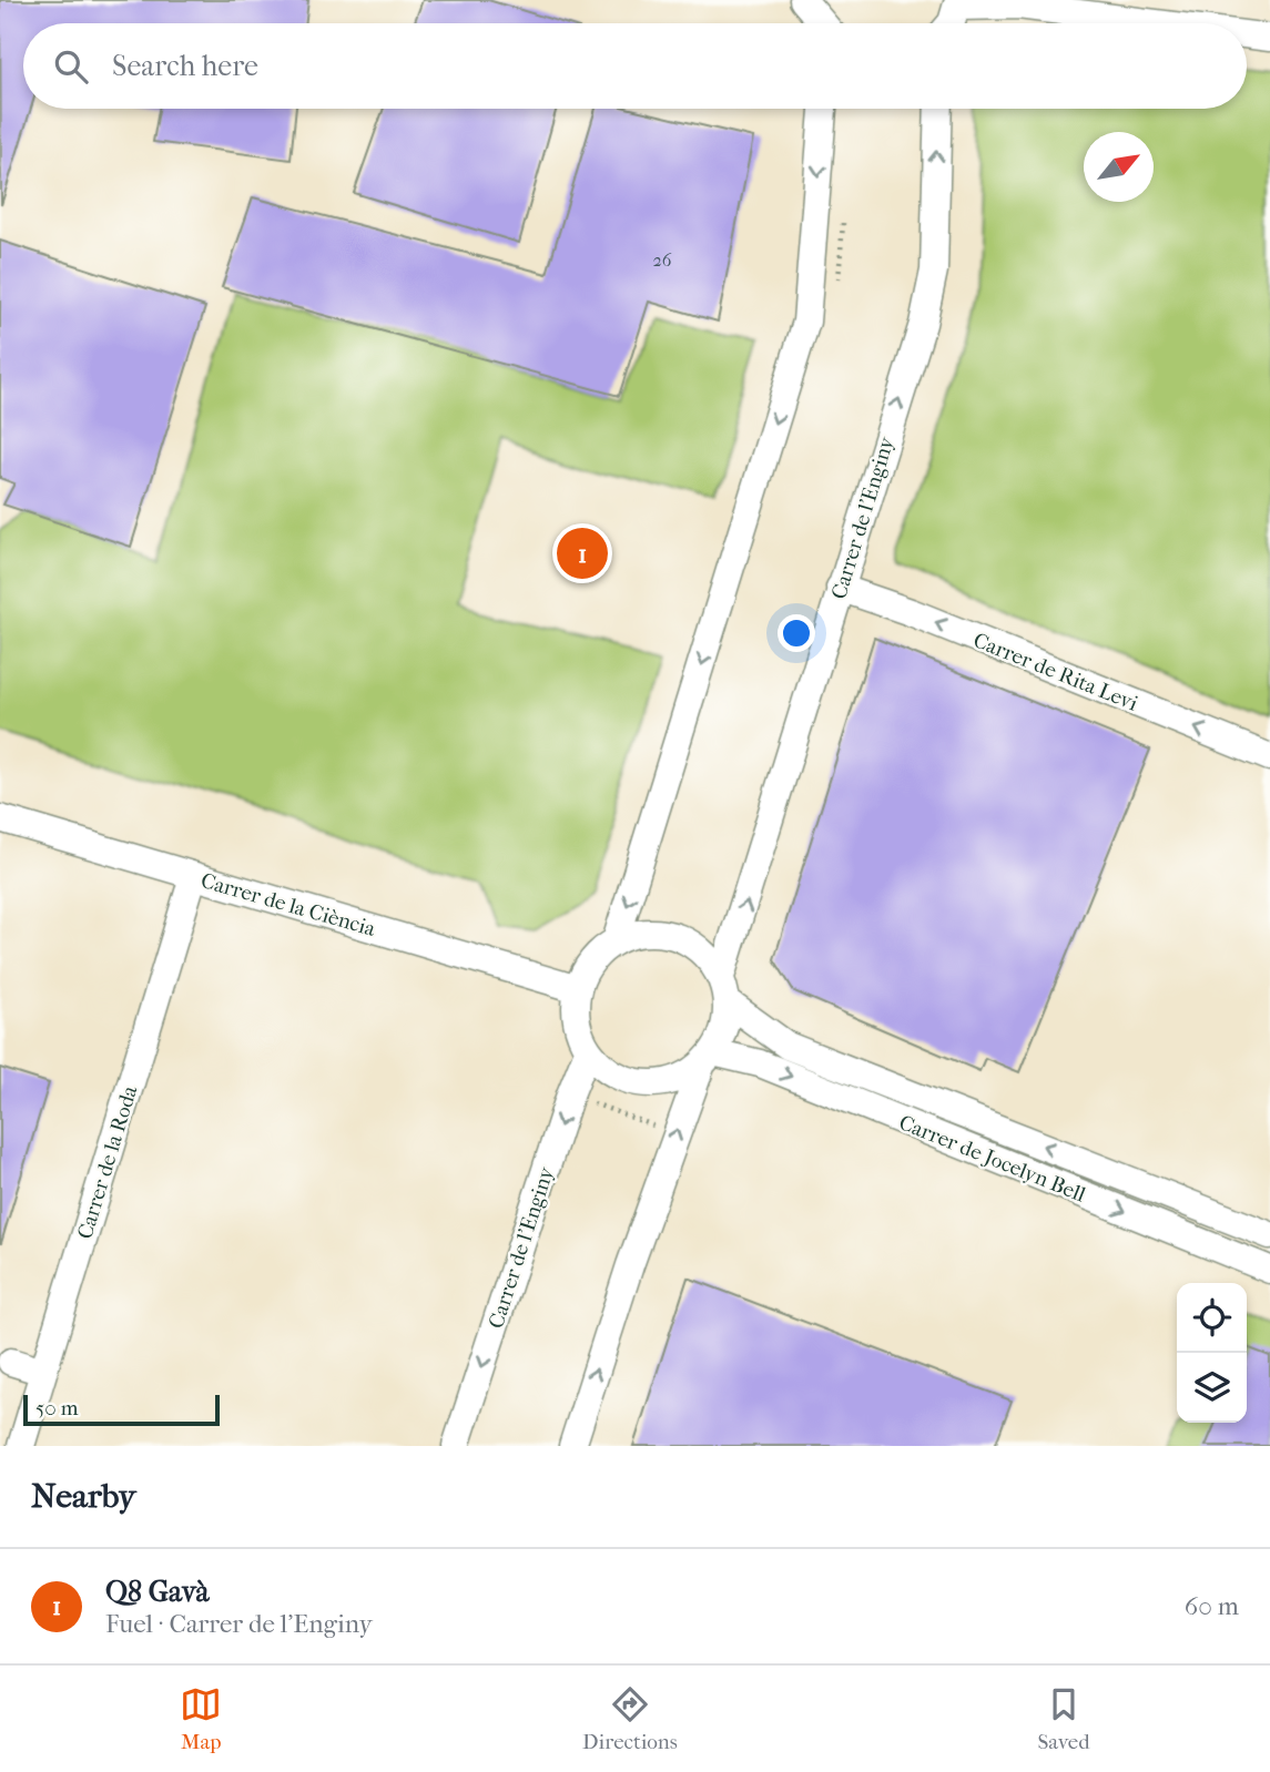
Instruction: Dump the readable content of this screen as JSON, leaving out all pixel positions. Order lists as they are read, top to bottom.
{
  "streets": {
    "street": [
      "Carrer de l'Enginy",
      "Carrer de Rita Levi",
      "Carrer de la Ciència",
      "Carrer de Jocelyn Bell",
      "Carrer de la Roda"
    ]
  },
  "crossings": [
    ["Carrer de l'Enginy", "Carrer de Rita Levi"],
    ["Carrer de l'Enginy", "Carrer de la Ciència"],
    ["Carrer de l'Enginy", "Carrer de Jocelyn Bell"],
    ["Carrer de la Ciència", "Carrer de Jocelyn Bell"],
    ["Carrer de la Ciència", "Carrer de la Roda"]
  ],
  "one_way": ["Carrer de Rita Levi"],
  "house_numbers": ["26"],
  "scale_bar": "50 m",
  "north": "top right",
  "page": {
    "search": "Search here",
    "pins": "1",
    "scale": "50 m",
    "heading": "Nearby",
    "list": [
      {
        "mark": "1",
        "name": "Q8 Gavà",
        "note": "Fuel · Carrer de l'Enginy",
        "value": "60 m"
      }
    ],
    "nav": ["Map", "Directions", "Saved"]
  }
}
